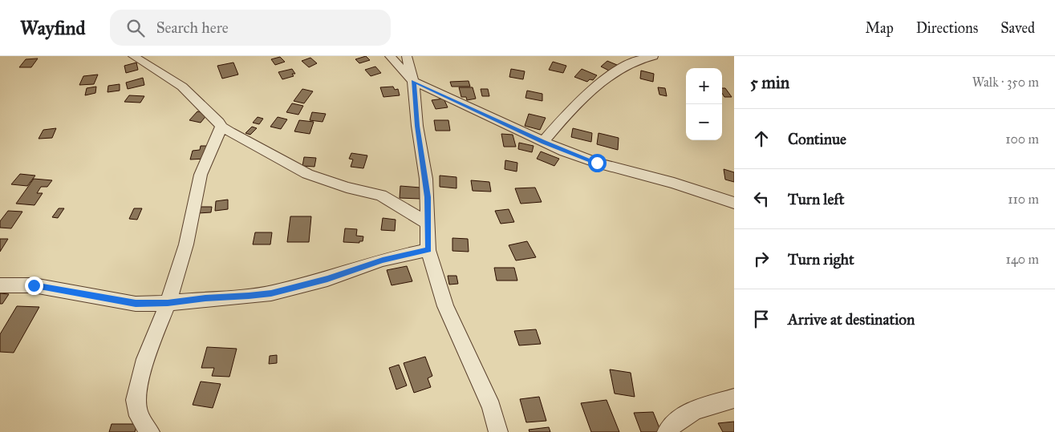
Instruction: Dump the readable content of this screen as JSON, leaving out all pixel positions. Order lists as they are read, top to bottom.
{
  "page": {
    "header": "Wayfind",
    "search": "Search here",
    "nav": ["Map", "Directions", "Saved"],
    "heading": ["5 min", "Walk · 350 m"],
    "map_buttons": ["+", "−"],
    "list": [
      ["Continue", "100 m"],
      ["Turn left", "110 m"],
      ["Turn right", "140 m"],
      "Arrive at destination"
    ]
  }
}
